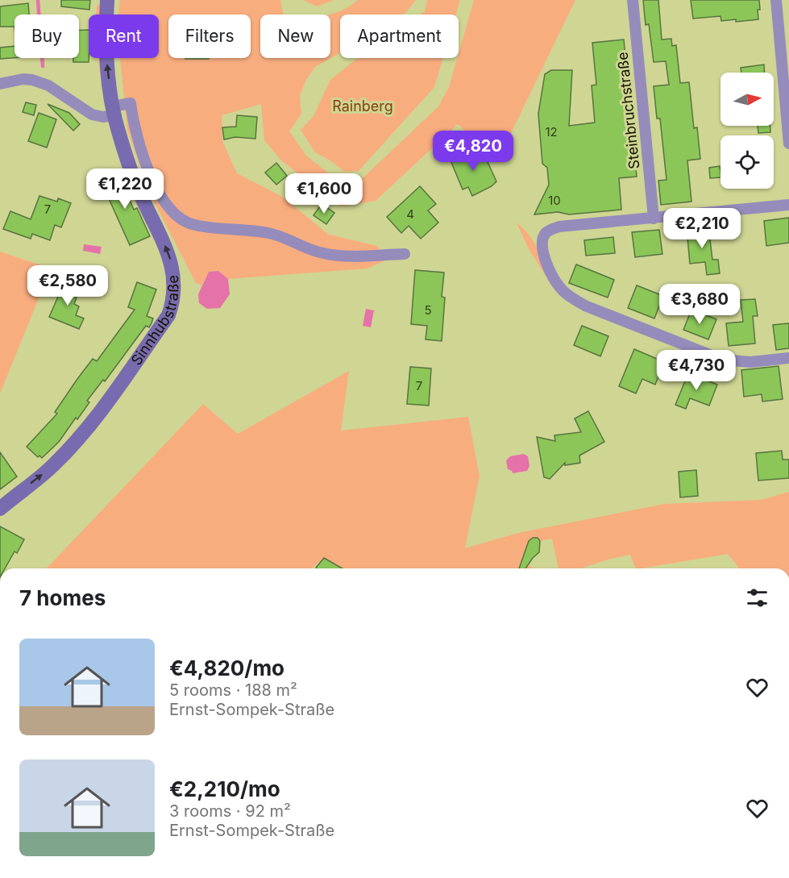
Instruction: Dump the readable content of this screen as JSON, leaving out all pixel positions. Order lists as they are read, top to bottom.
{
  "streets": {
    "street": ["Steinbruchstraße", "Sinnhubstraße"]
  },
  "one_way": ["Sinnhubstraße"],
  "parks": ["Rainberg"],
  "house_numbers": [
    "12",
    "10",
    "7",
    "4",
    "5",
    "7"
  ],
  "north": "right",
  "page": {
    "chip": [
      "Buy",
      "Rent",
      "Filters",
      "New",
      "Apartment"
    ],
    "price": [
      "€4,820",
      "€1,220",
      "€1,600",
      "€2,210",
      "€2,580",
      "€3,680",
      "€4,730"
    ],
    "heading": "7 homes",
    "list": [
      {
        "name": "€4,820/mo",
        "note": "5 rooms · 188 m² · Ernst-Sompek-Straße"
      },
      {
        "name": "€2,210/mo",
        "note": "3 rooms · 92 m² · Ernst-Sompek-Straße"
      }
    ]
  }
}
